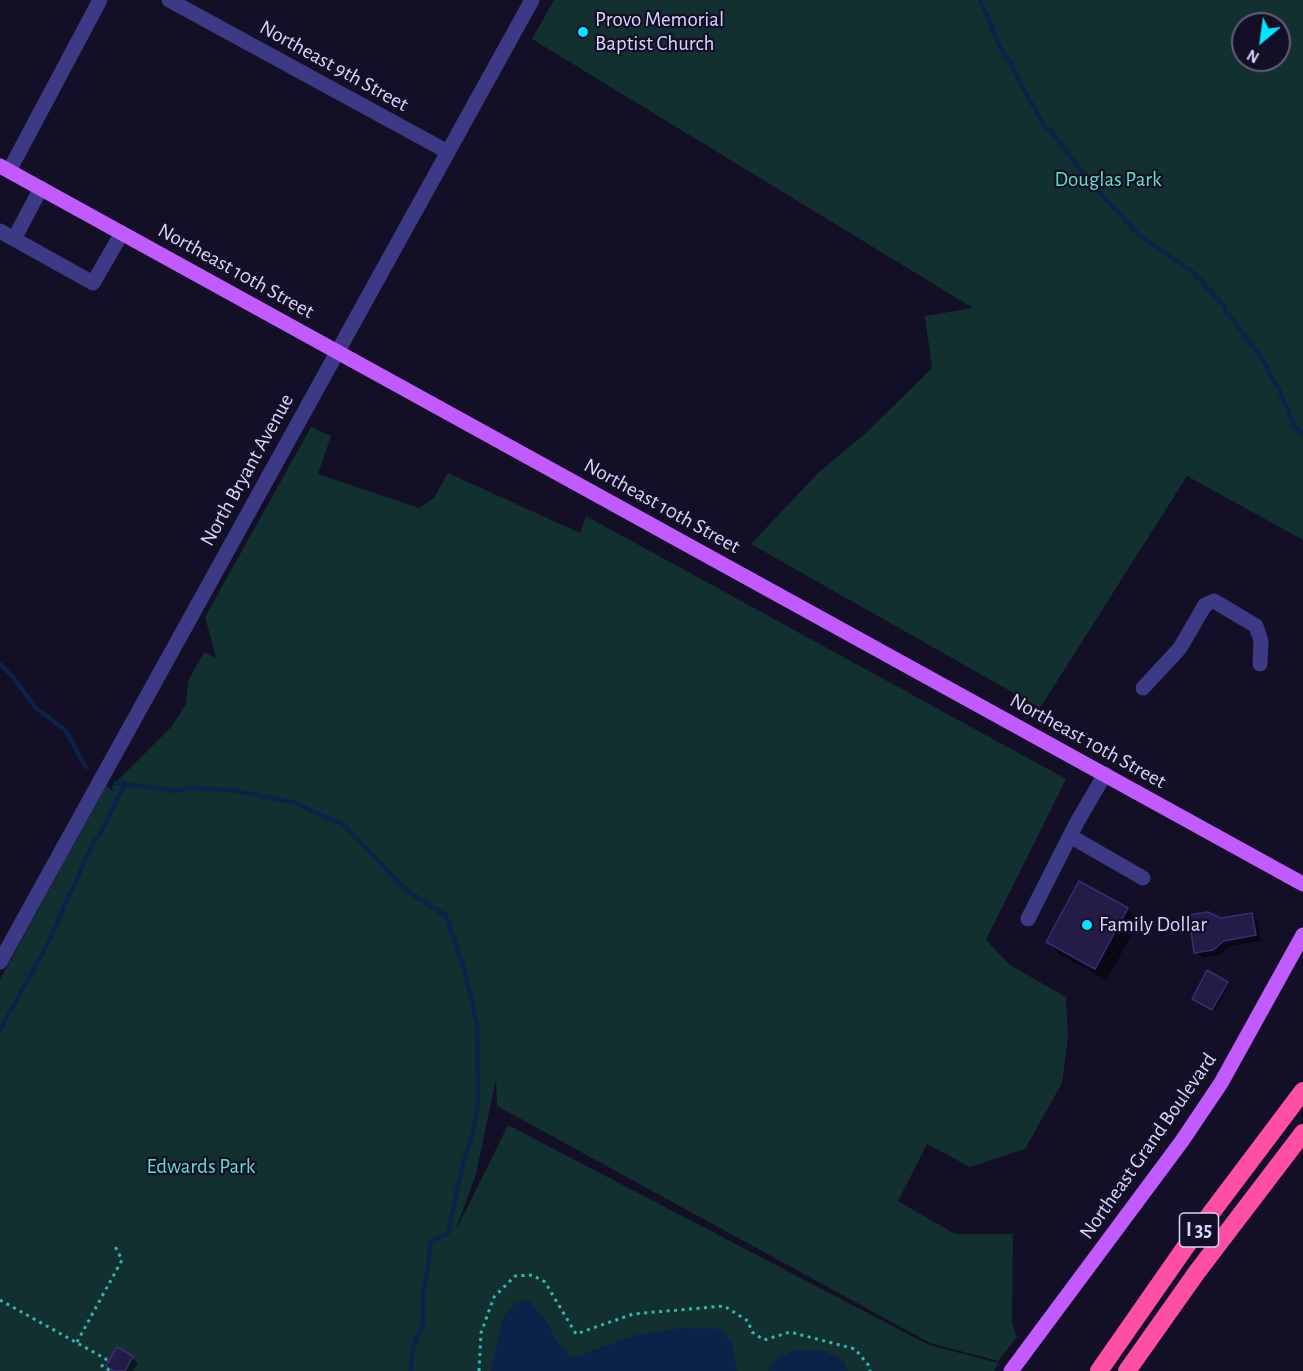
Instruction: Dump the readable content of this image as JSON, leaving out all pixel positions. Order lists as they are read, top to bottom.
{
  "streets": {
    "highway": ["I 35"],
    "main road": ["Northeast 10th Street", "Northeast Grand Boulevard"],
    "street": ["Northeast 9th Street", "North Bryant Avenue"]
  },
  "crossings": [
    ["Northeast 9th Street", "North Bryant Avenue"],
    ["Northeast 10th Street", "North Bryant Avenue"]
  ],
  "parks": ["Douglas Park", "Edwards Park"],
  "places": ["Provo Memorial Baptist Church", "Family Dollar"],
  "north": "bottom left"
}
